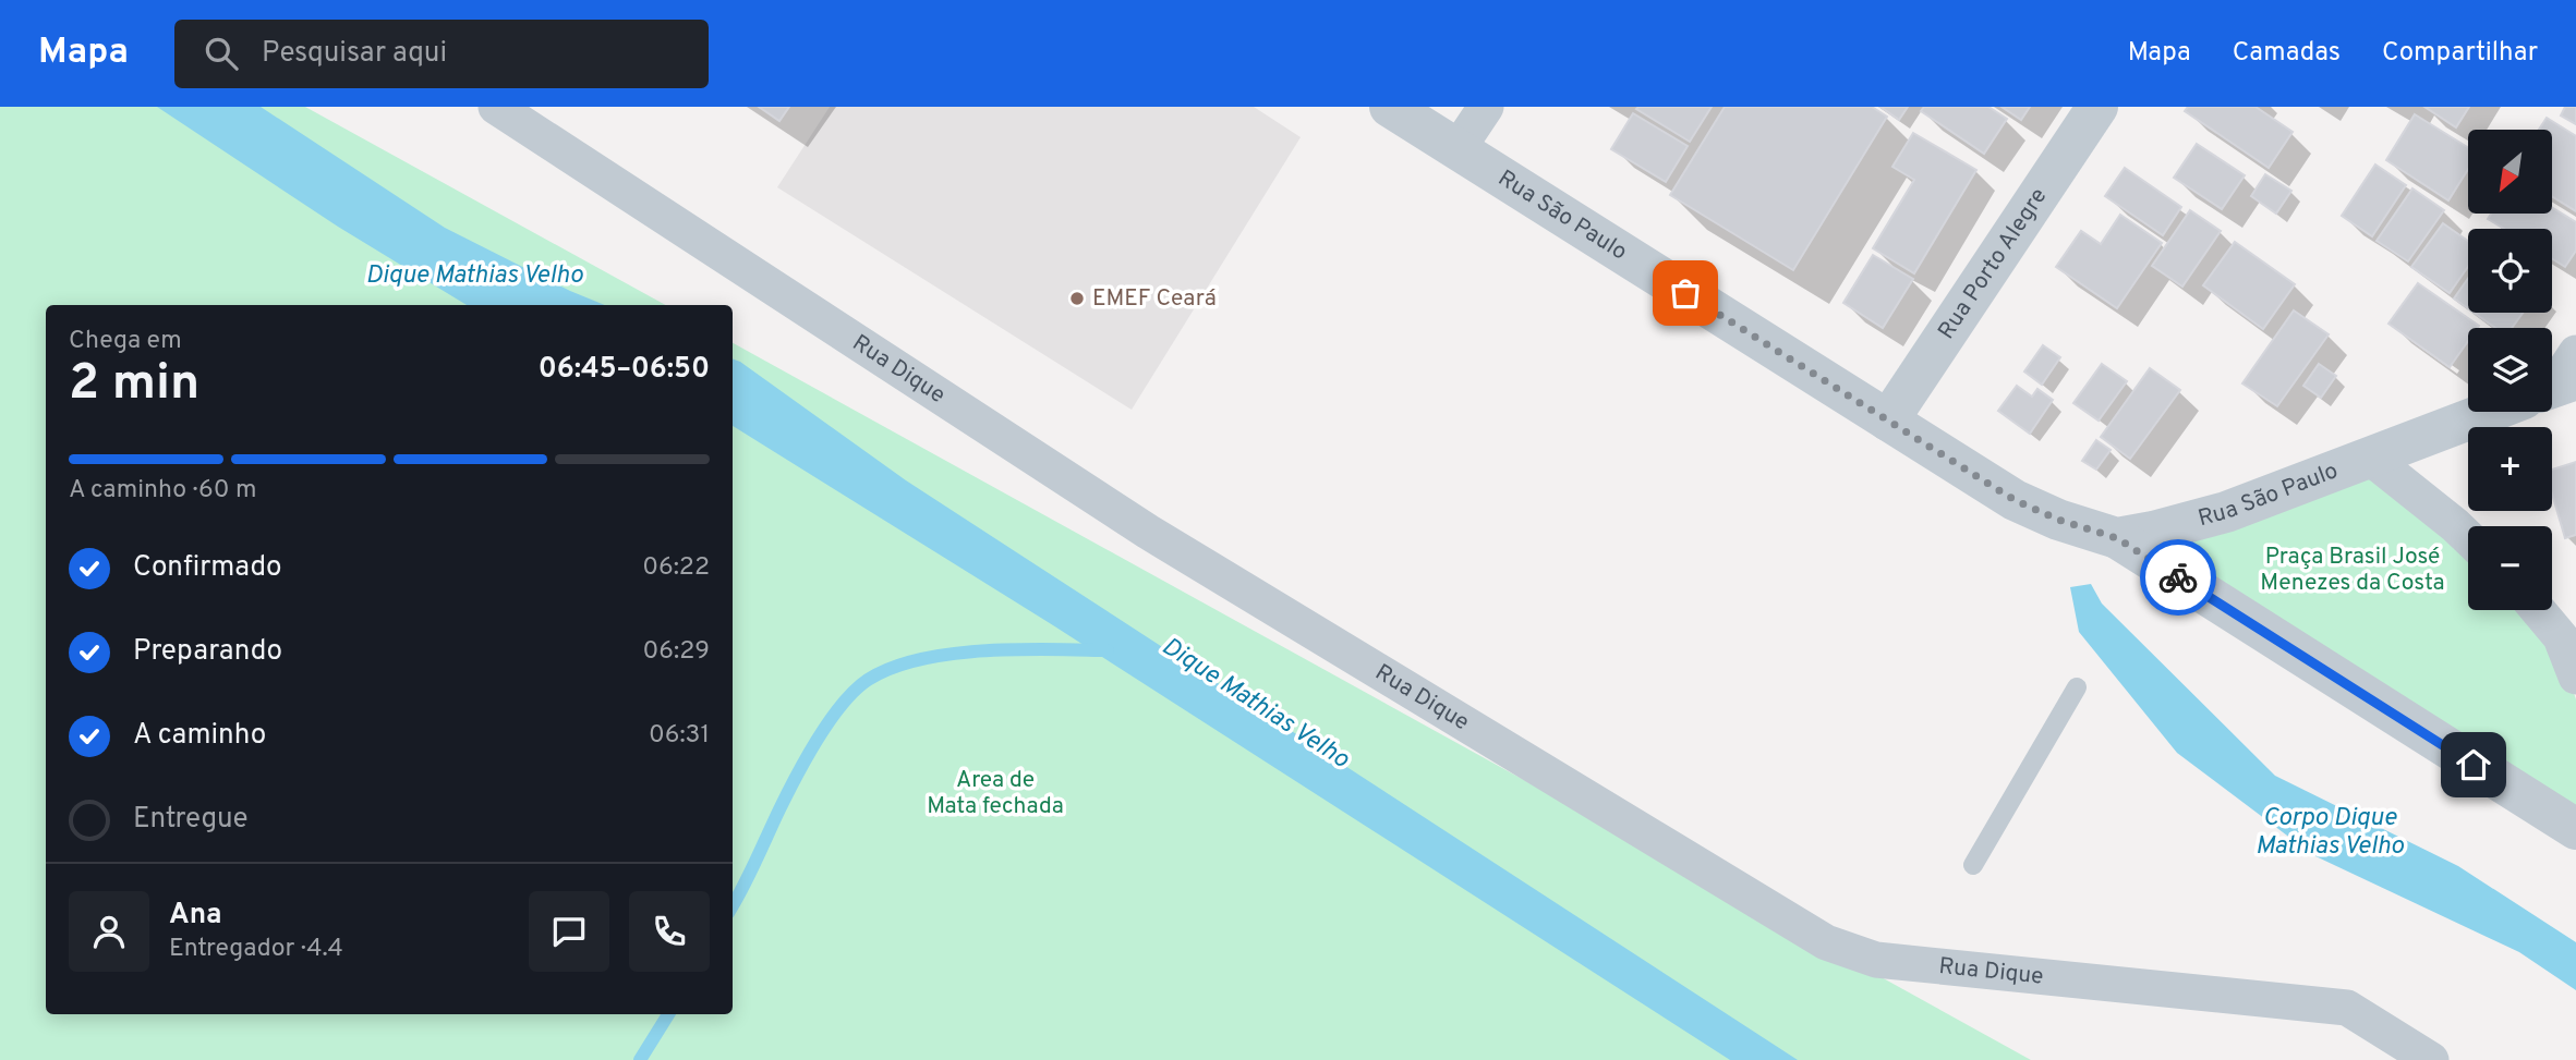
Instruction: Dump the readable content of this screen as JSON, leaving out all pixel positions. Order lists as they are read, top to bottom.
{
  "streets": {
    "street": ["Rua São Paulo", "Rua Porto Alegre", "Rua Dique"]
  },
  "crossings": [
    ["Rua São Paulo", "Rua Porto Alegre"]
  ],
  "water": ["Dique Mathias Velho", "Corpo Dique Mathias Velho"],
  "parks": ["Praça Brasil José Menezes da Costa", "Area de Mata fechada"],
  "places": ["EMEF Ceará"],
  "north": "bottom left",
  "page": {
    "header": "Mapa",
    "search": "Pesquisar aqui",
    "nav": ["Mapa", "Camadas", "Compartilhar"],
    "map_buttons": ["+", "−"],
    "heading": ["2 min", "Chega em", "06:45–06:50"],
    "panel": ["Ana", "Entregador · 4.4"],
    "bar": "A caminho · 60 m",
    "list": [
      ["Confirmado", "06:22"],
      ["Preparando", "06:29"],
      ["A caminho", "06:31"],
      "Entregue"
    ]
  }
}
